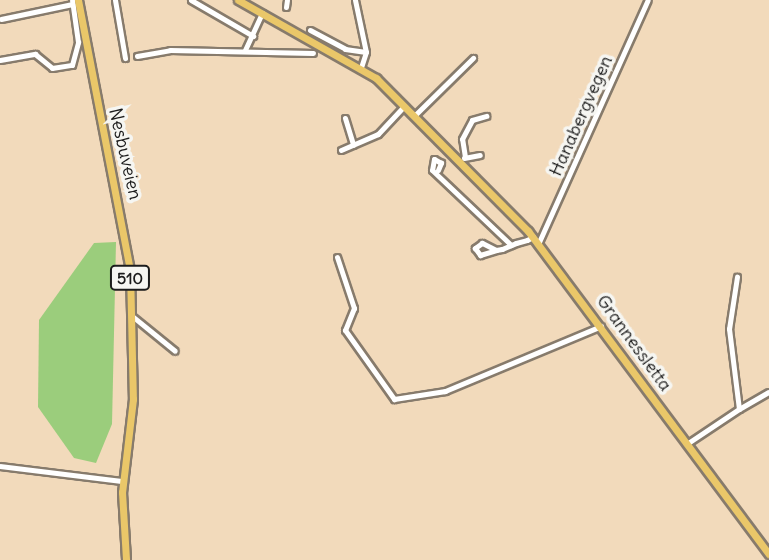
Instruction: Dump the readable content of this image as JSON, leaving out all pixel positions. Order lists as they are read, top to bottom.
{
  "streets": {
    "main road": ["Nesbuveien", "510", "Grannessletta"],
    "street": ["Hanabergvegen"]
  },
  "crossings": [
    ["Hanabergvegen", "Grannessletta"]
  ]
}
